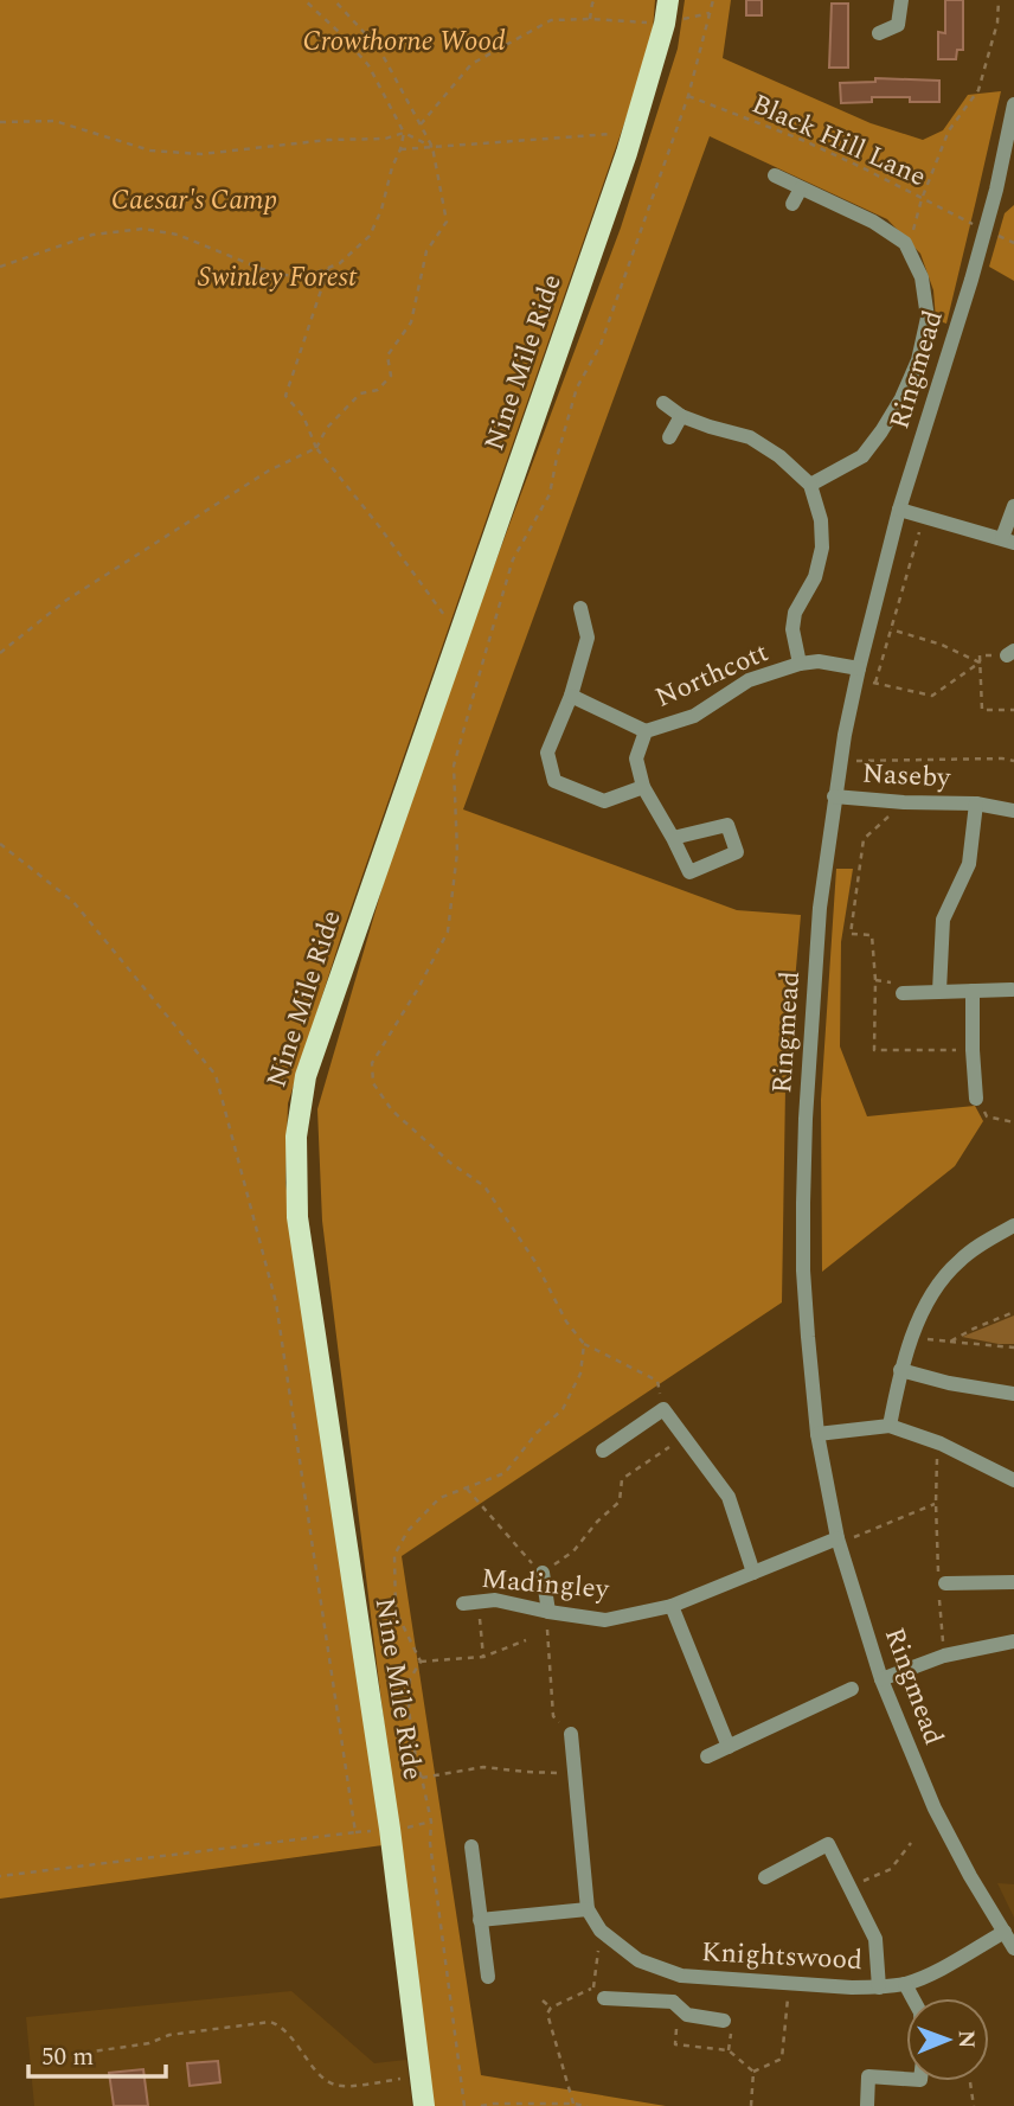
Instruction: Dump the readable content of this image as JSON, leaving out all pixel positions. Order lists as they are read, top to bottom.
{
  "streets": {
    "main road": ["Nine Mile Ride"],
    "street": [
      "Ringmead",
      "Northcott",
      "Naseby",
      "Madingley",
      "Knightswood"
    ],
    "path": ["Black Hill Lane"]
  },
  "crossings": [
    ["Ringmead", "Northcott"],
    ["Ringmead", "Naseby"],
    ["Ringmead", "Madingley"],
    ["Ringmead", "Knightswood"]
  ],
  "parks": ["Crowthorne Wood", "Caesar's Camp", "Swinley Forest"],
  "scale_bar": "50 m",
  "north": "right"
}
